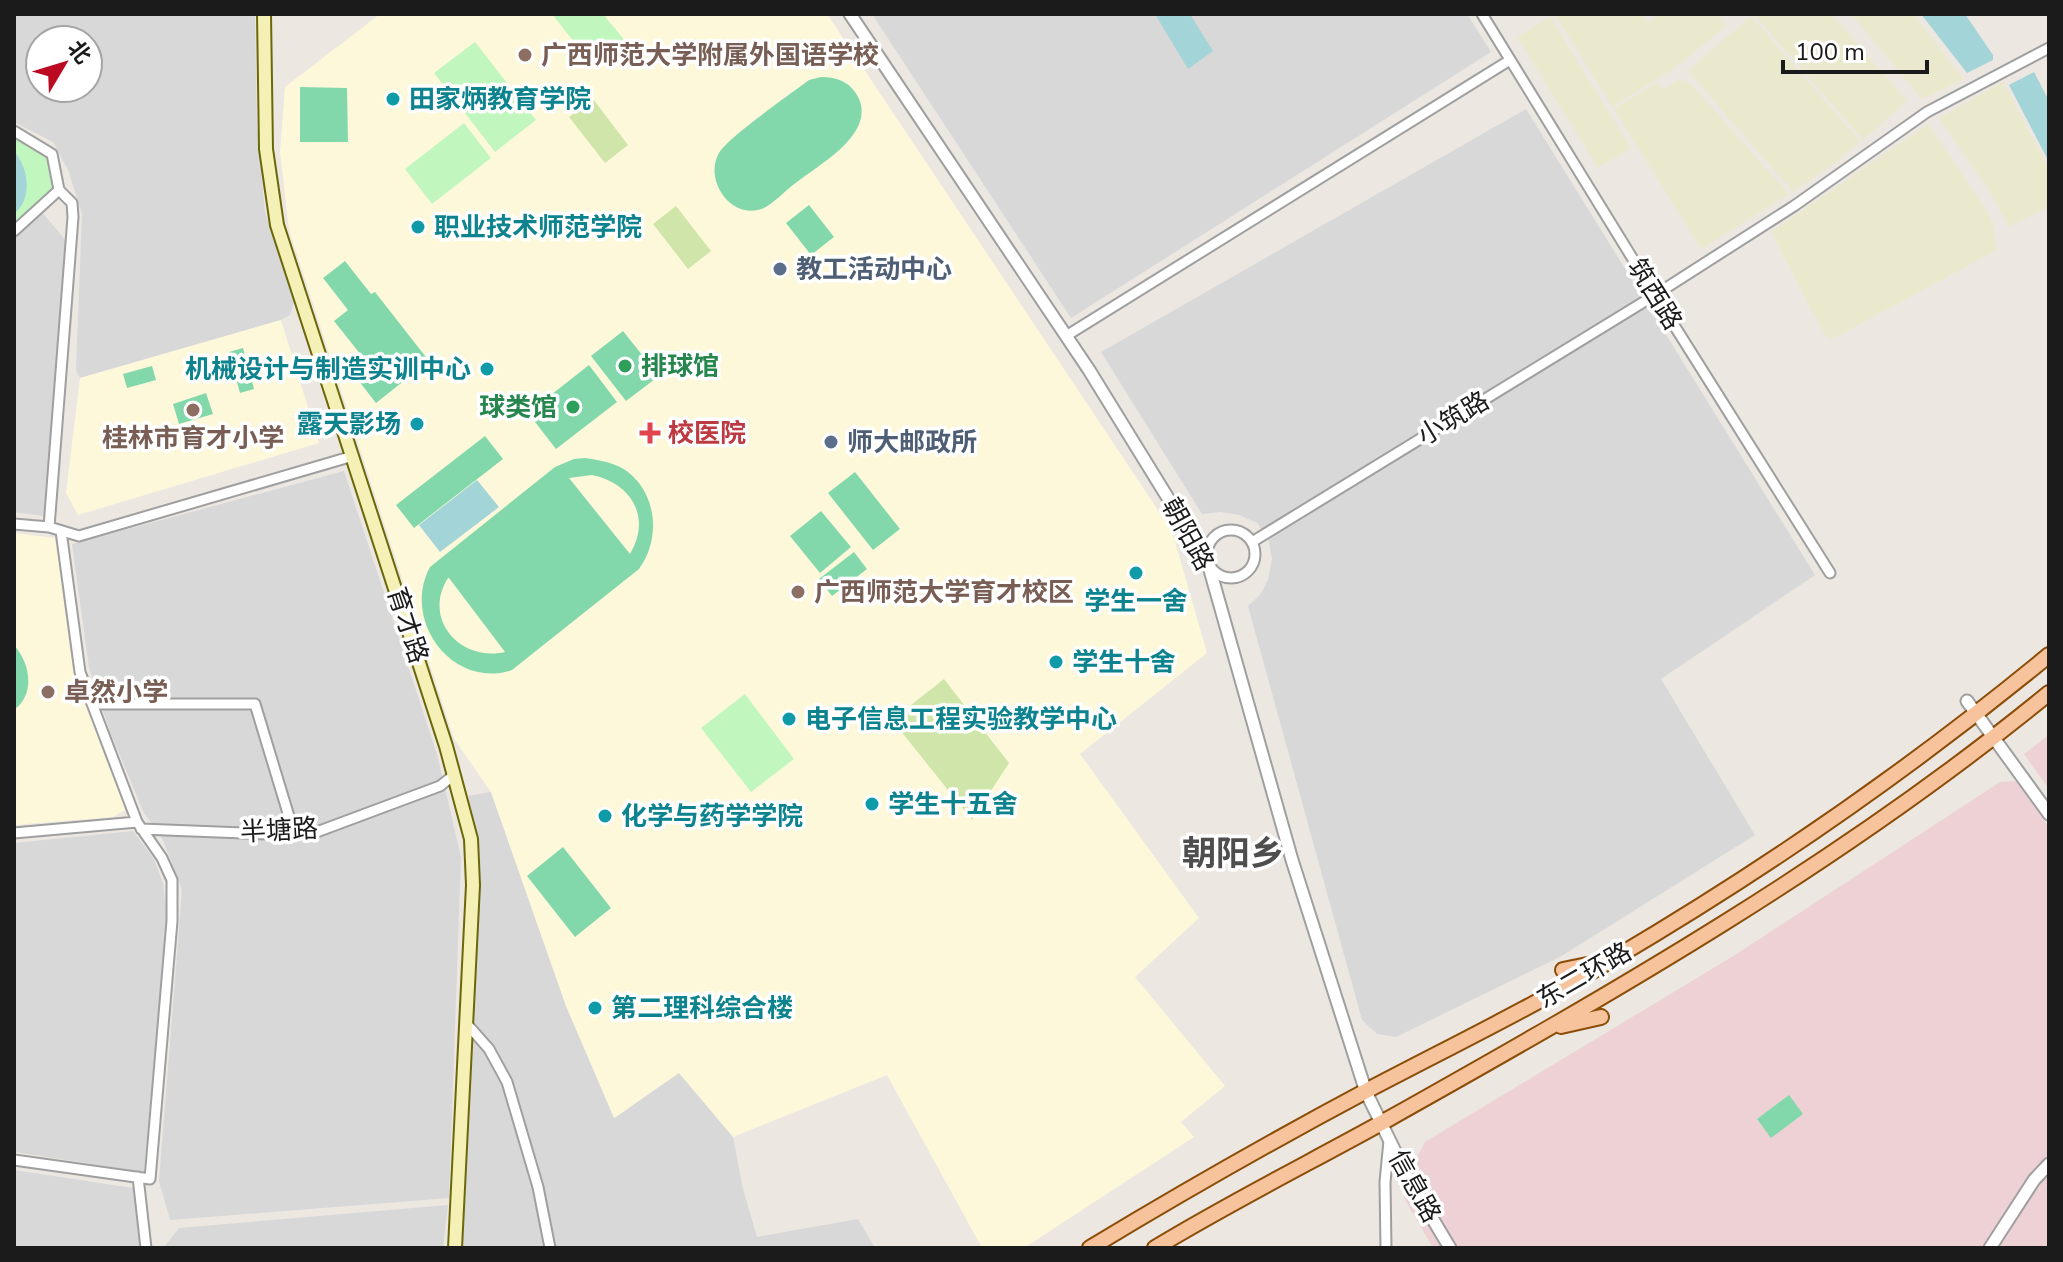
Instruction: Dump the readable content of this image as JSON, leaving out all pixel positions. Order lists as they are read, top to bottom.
{
  "streets": {
    "main road": ["育才路", "东二环路"],
    "street": [
      "筑西路",
      "小筑路",
      "朝阳路",
      "半塘路",
      "信息路"
    ]
  },
  "crossings": [
    ["筑西路", "小筑路"],
    ["小筑路", "朝阳路"],
    ["朝阳路", "东二环路"],
    ["朝阳路", "信息路"],
    ["育才路", "半塘路"],
    ["东二环路", "信息路"]
  ],
  "districts": ["朝阳乡"],
  "places": {
    "other": [
      "广西师范大学附属外国语学校",
      "田家炳教育学院",
      "职业技术师范学院",
      "教工活动中心",
      "排球馆",
      "机械设计与制造实训中心",
      "球类馆",
      "桂林市育才小学",
      "露天影场",
      "师大邮政所",
      "学生一舍",
      "广西师范大学育才校区",
      "学生十舍",
      "卓然小学",
      "电子信息工程实验教学中心",
      "学生十五舍",
      "化学与药学学院",
      "第二理科综合楼"
    ],
    "health": ["校医院"]
  },
  "scale_bar": "100 m",
  "north": "top right"
}
